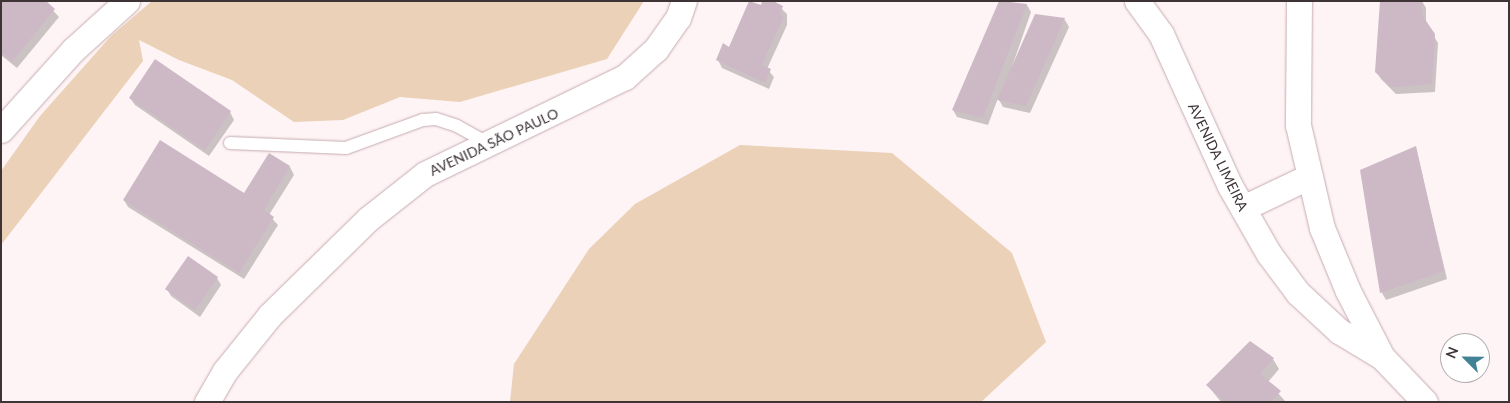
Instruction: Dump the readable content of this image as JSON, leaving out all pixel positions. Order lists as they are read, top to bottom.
{
  "streets": {
    "street": ["AVENIDA SÃO PAULO", "AVENIDA LIMEIRA"]
  },
  "north": "top left"
}
